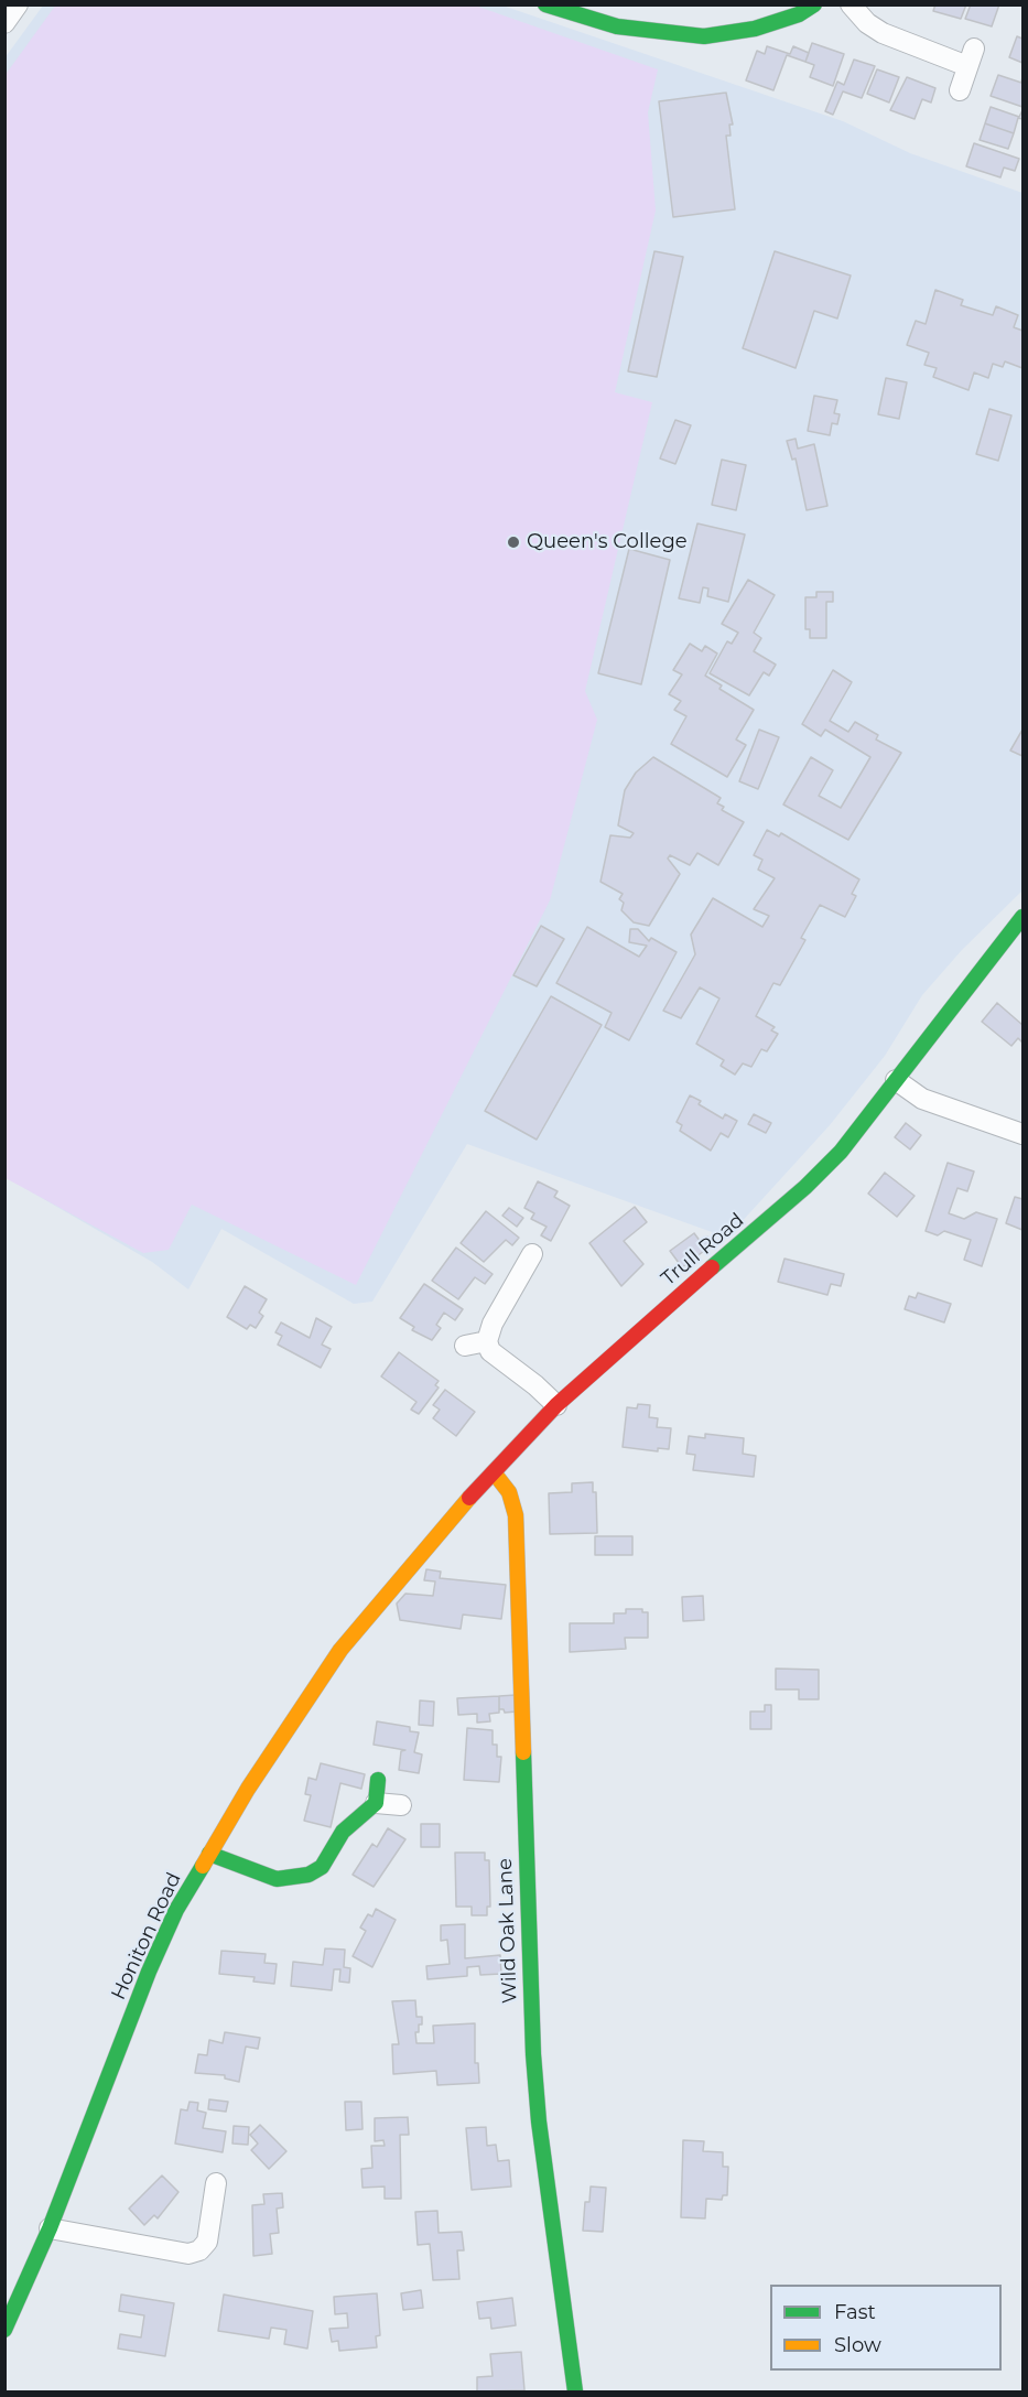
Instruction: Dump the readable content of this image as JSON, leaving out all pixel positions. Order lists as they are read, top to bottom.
{
  "streets": {
    "street": ["Trull Road", "Wild Oak Lane", "Honiton Road"]
  },
  "crossings": [
    ["Trull Road", "Wild Oak Lane"],
    ["Trull Road", "Honiton Road"]
  ],
  "places": ["Queen's College"],
  "legend": ["Fast", "Slow"]
}
